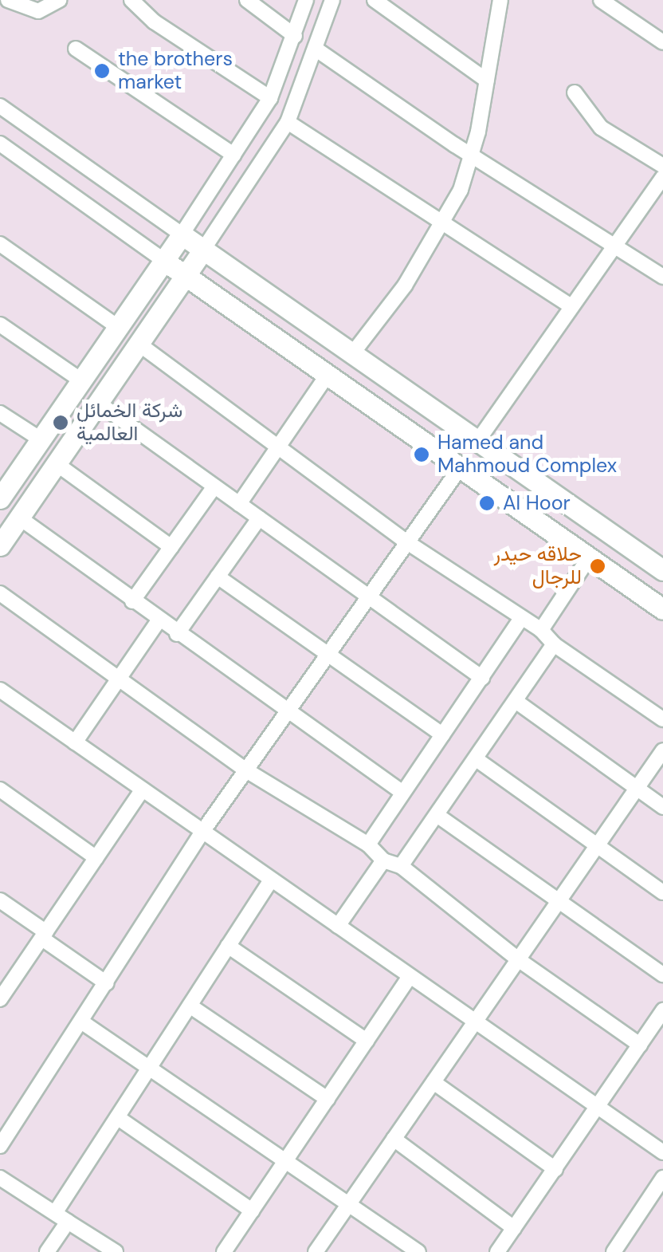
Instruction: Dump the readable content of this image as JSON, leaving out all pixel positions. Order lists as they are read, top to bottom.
{
  "places": [
    "the brothers market",
    "شركة الخمائل العالمية",
    "Hamed and Mahmoud Complex",
    "Al Hoor",
    "حلاقه حيدر للرجال"
  ]
}
